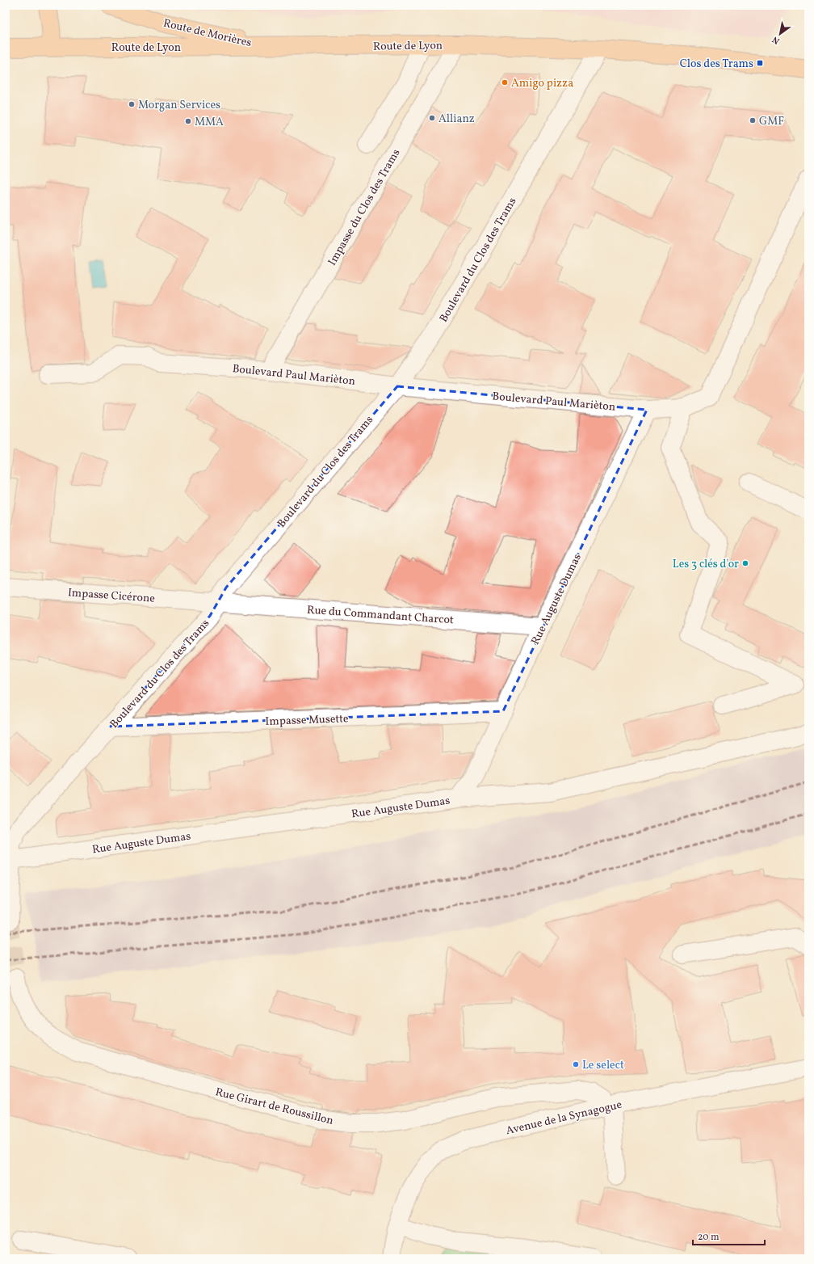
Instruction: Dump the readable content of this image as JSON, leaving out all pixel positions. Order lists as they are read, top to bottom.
{
  "streets": {
    "main road": ["Route de Morières", "Route de Lyon"],
    "street": [
      "Impasse du Clos des Trams",
      "Boulevard du Clos des Trams",
      "Boulevard Paul Marièton",
      "Impasse Cicérone",
      "Rue Auguste Dumas",
      "Rue du Commandant Charcot",
      "Impasse Musette",
      "Rue Girart de Roussillon",
      "Avenue de la Synagogue"
    ]
  },
  "crossings": [
    ["Route de Morières", "Route de Lyon"],
    ["Route de Lyon", "Impasse du Clos des Trams"],
    ["Route de Lyon", "Boulevard du Clos des Trams"],
    ["Impasse du Clos des Trams", "Boulevard Paul Marièton"],
    ["Boulevard du Clos des Trams", "Boulevard Paul Marièton"],
    ["Boulevard du Clos des Trams", "Impasse Cicérone"],
    ["Boulevard du Clos des Trams", "Rue Auguste Dumas"],
    ["Boulevard du Clos des Trams", "Rue du Commandant Charcot"],
    ["Boulevard du Clos des Trams", "Impasse Musette"],
    ["Boulevard Paul Marièton", "Rue Auguste Dumas"],
    ["Impasse Cicérone", "Rue du Commandant Charcot"],
    ["Rue Auguste Dumas", "Rue du Commandant Charcot"],
    ["Rue Auguste Dumas", "Impasse Musette"],
    ["Rue Girart de Roussillon", "Avenue de la Synagogue"]
  ],
  "places": {
    "transit": ["Clos des Trams"],
    "other": [
      "Amigo pizza",
      "Morgan Services",
      "Allianz",
      "GMF",
      "MMA",
      "Les 3 clés d'or",
      "Le select"
    ]
  },
  "scale_bar": "20 m",
  "north": "bottom left"
}
